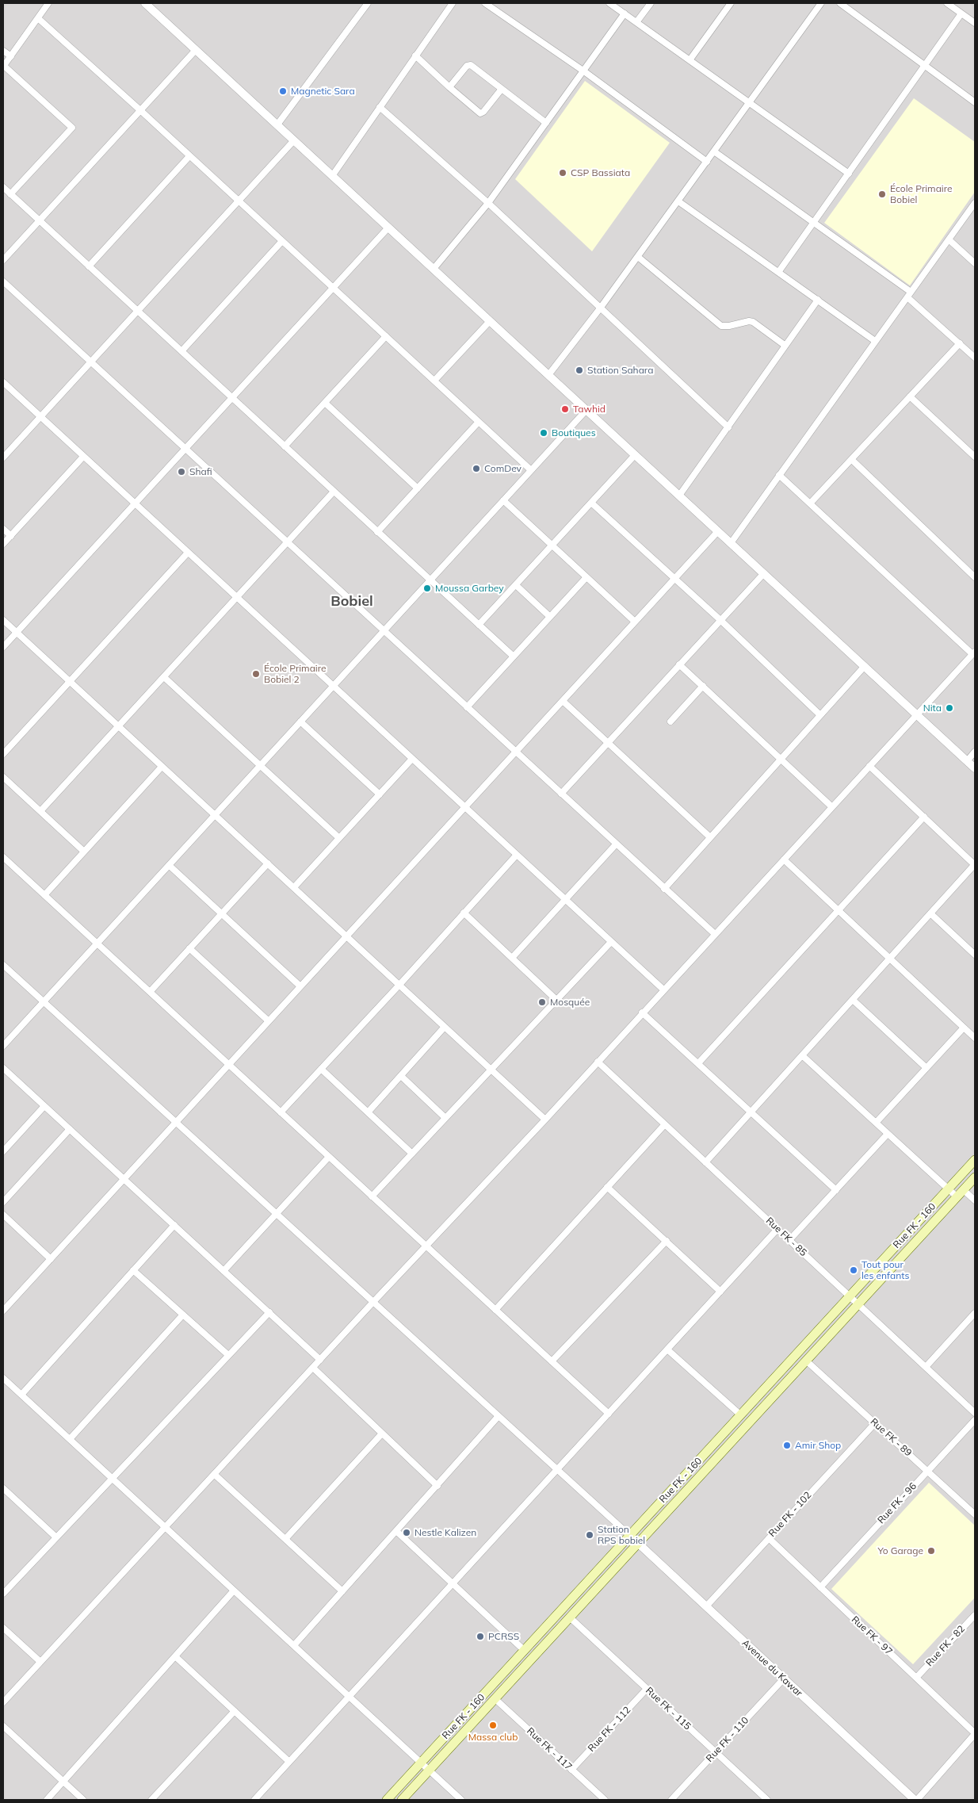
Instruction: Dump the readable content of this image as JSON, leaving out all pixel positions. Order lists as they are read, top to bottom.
{
  "streets": {
    "main road": ["Rue FK - 160"],
    "street": [
      "Rue FK - 85",
      "Rue FK - 89",
      "Rue FK - 96",
      "Rue FK - 102",
      "Rue FK - 97",
      "Rue FK - 82",
      "Avenue du Kawar",
      "Rue FK - 115",
      "Rue FK - 112",
      "Rue FK - 110",
      "Rue FK - 117"
    ]
  },
  "crossings": [
    ["Rue FK - 160", "Rue FK - 85"],
    ["Rue FK - 160", "Rue FK - 89"],
    ["Rue FK - 160", "Avenue du Kawar"],
    ["Rue FK - 160", "Rue FK - 115"],
    ["Rue FK - 160", "Rue FK - 117"],
    ["Rue FK - 89", "Rue FK - 96"],
    ["Rue FK - 89", "Rue FK - 102"],
    ["Rue FK - 96", "Rue FK - 97"],
    ["Rue FK - 102", "Rue FK - 97"],
    ["Rue FK - 102", "Avenue du Kawar"],
    ["Rue FK - 97", "Rue FK - 82"],
    ["Avenue du Kawar", "Rue FK - 110"],
    ["Rue FK - 115", "Rue FK - 112"],
    ["Rue FK - 115", "Rue FK - 110"],
    ["Rue FK - 112", "Rue FK - 117"]
  ],
  "districts": ["Bobiel"],
  "places": [
    "Magnetic Sara",
    "CSP Bassiata",
    "École Primaire Bobiel",
    "Station Sahara",
    "Tawhid",
    "Boutiques",
    "ComDev",
    "Shafi",
    "Moussa Garbey",
    "École Primaire Bobiel 2",
    "Nita",
    "Mosquée",
    "Tout pour les enfants",
    "Amir Shop",
    "Nestle Kalizen",
    "Station RPS bobiel",
    "Yo Garage",
    "PCRSS",
    "Massa club"
  ]
}
